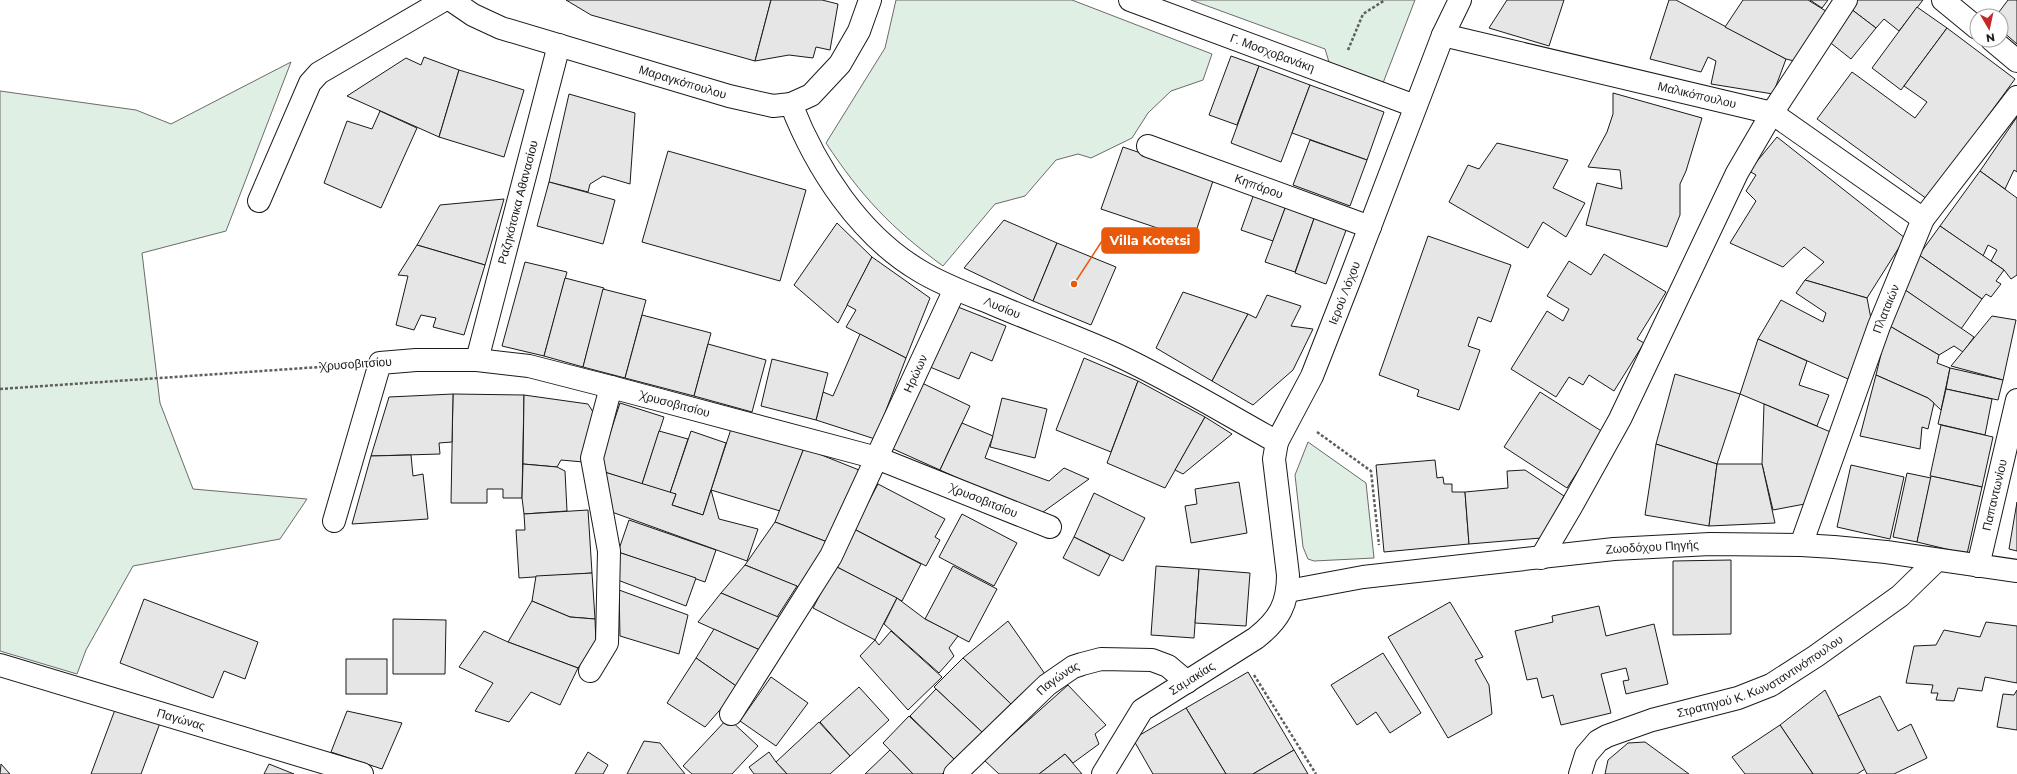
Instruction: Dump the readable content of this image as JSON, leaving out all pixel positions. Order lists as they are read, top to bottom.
{
  "streets": {
    "street": [
      "Γ. Μοσχοβανάκη",
      "Μαραγκόπουλου",
      "Μαλικόπουλου",
      "Κηπάρου",
      "Ραζηκότσικα Αθανασίου",
      "Ιερού Λόχου",
      "Λυσίου",
      "Πλαταιών",
      "Χρυσοβιτσίου",
      "Ηρώων",
      "Παπαντωνίου",
      "Ζωοδόχου Πηγής",
      "Στρατηγού Κ. Κωνσταντινόπουλου",
      "Σαμακίας",
      "Παγώνας"
    ]
  },
  "crossings": [
    ["Γ. Μοσχοβανάκη", "Ιερού Λόχου"],
    ["Μαραγκόπουλου", "Ραζηκότσικα Αθανασίου"],
    ["Μαραγκόπουλου", "Λυσίου"],
    ["Μαλικόπουλου", "Ιερού Λόχου"],
    ["Μαλικόπουλου", "Πλαταιών"],
    ["Κηπάρου", "Ιερού Λόχου"],
    ["Ραζηκότσικα Αθανασίου", "Χρυσοβιτσίου"],
    ["Ιερού Λόχου", "Λυσίου"],
    ["Ιερού Λόχου", "Ζωοδόχου Πηγής"],
    ["Ιερού Λόχου", "Σαμακίας"],
    ["Λυσίου", "Ηρώων"],
    ["Πλαταιών", "Ζωοδόχου Πηγής"],
    ["Χρυσοβιτσίου", "Ηρώων"],
    ["Παπαντωνίου", "Ζωοδόχου Πηγής"],
    ["Ζωοδόχου Πηγής", "Στρατηγού Κ. Κωνσταντινόπουλου"],
    ["Ζωοδόχου Πηγής", "Σαμακίας"],
    ["Σαμακίας", "Παγώνας"]
  ],
  "places": ["Villa Kotetsi"],
  "north": "bottom"
}
